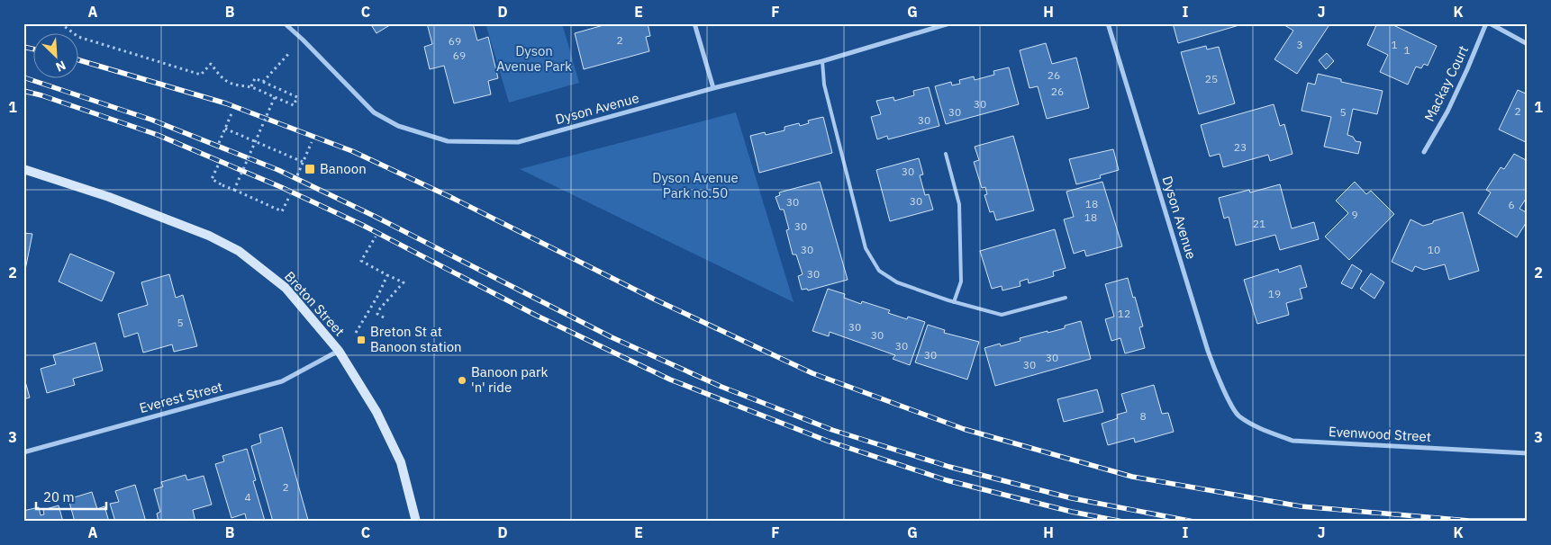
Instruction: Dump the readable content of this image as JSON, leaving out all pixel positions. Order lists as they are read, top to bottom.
{
  "streets": {
    "street": [
      "Mackay Court",
      "Dyson Avenue",
      "Breton Street",
      "Everest Street",
      "Evenwood Street"
    ]
  },
  "crossings": [
    ["Dyson Avenue", "Evenwood Street"],
    ["Breton Street", "Everest Street"]
  ],
  "parks": ["Dyson Avenue Park", "Dyson Avenue Park no.50"],
  "places": {
    "transit": ["Banoon", "Breton St at Banoon station"],
    "other": ["Banoon park 'n' ride"]
  },
  "house_numbers": [
    "2",
    "69",
    "3",
    "1",
    "1",
    "69",
    "26",
    "25",
    "26",
    "30",
    "2",
    "30",
    "5",
    "30",
    "23",
    "30",
    "30",
    "30",
    "18",
    "6",
    "9",
    "18",
    "21",
    "30",
    "30",
    "10",
    "30",
    "19",
    "12",
    "5",
    "30",
    "30",
    "30",
    "30",
    "30",
    "30",
    "8",
    "2",
    "4"
  ],
  "scale_bar": "20 m",
  "north": "bottom right",
  "grid": {
    "columns": [
      "A",
      "B",
      "C",
      "D",
      "E",
      "F",
      "G",
      "H",
      "I",
      "J",
      "K"
    ],
    "rows": ["1", "2", "3"]
  }
}
